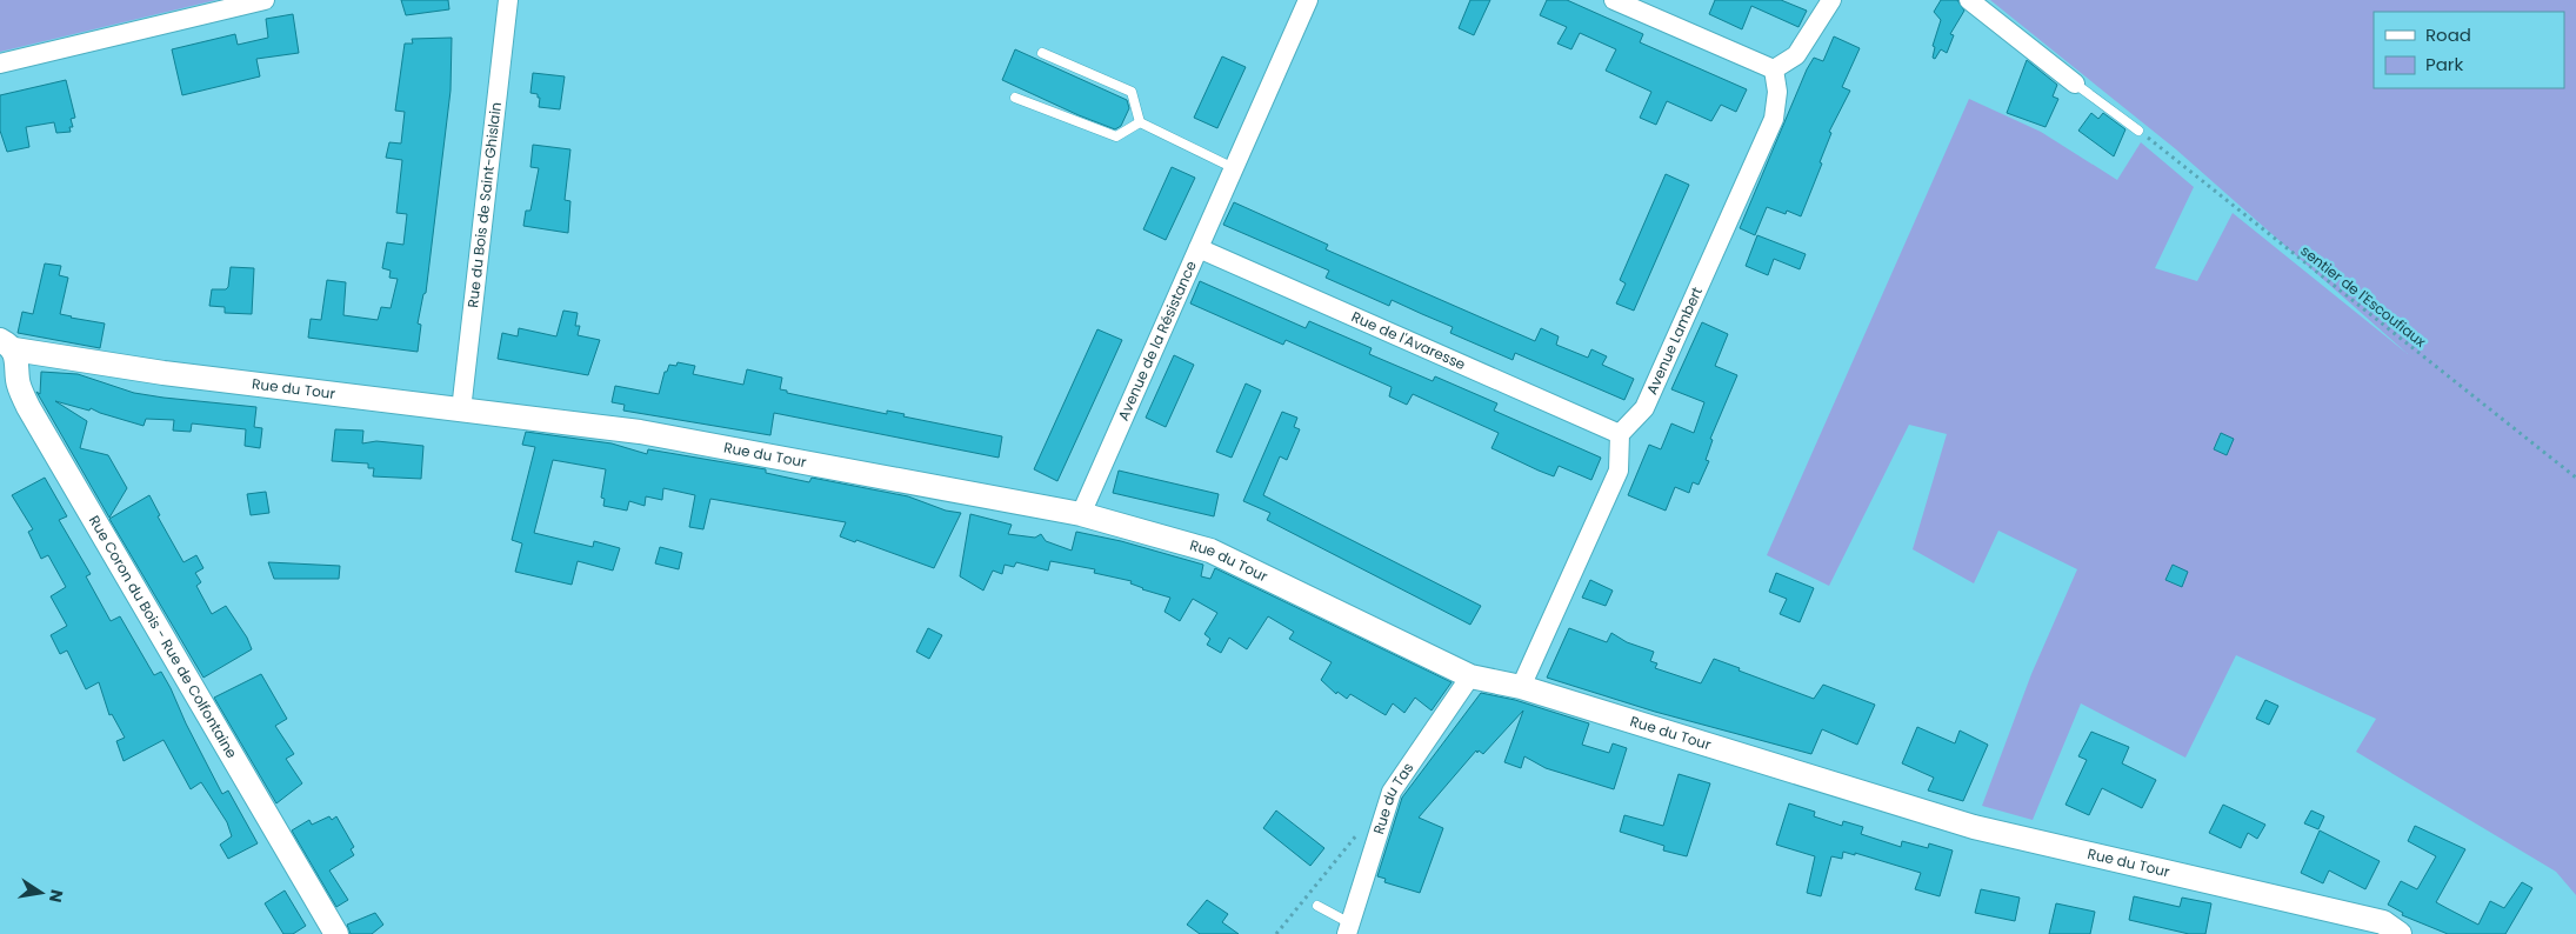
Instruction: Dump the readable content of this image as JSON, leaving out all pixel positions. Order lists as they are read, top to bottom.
{
  "streets": {
    "street": [
      "Rue du Bois de Saint-Ghislain",
      "Avenue Lambert",
      "Avenue de la Résistance",
      "Rue de l'Avaresse",
      "Rue du Tour",
      "Rue Coron du Bois - Rue de Colfontaine",
      "Rue du Tas"
    ],
    "path": ["sentier de l'Escoufiaux"]
  },
  "crossings": [
    ["Rue du Bois de Saint-Ghislain", "Rue du Tour"],
    ["Avenue Lambert", "Rue de l'Avaresse"],
    ["Avenue de la Résistance", "Rue de l'Avaresse"],
    ["Avenue de la Résistance", "Rue du Tour"],
    ["Rue du Tour", "Rue Coron du Bois - Rue de Colfontaine"],
    ["Rue du Tour", "Rue du Tas"]
  ],
  "legend": ["Road", "Park"],
  "north": "right"
}
